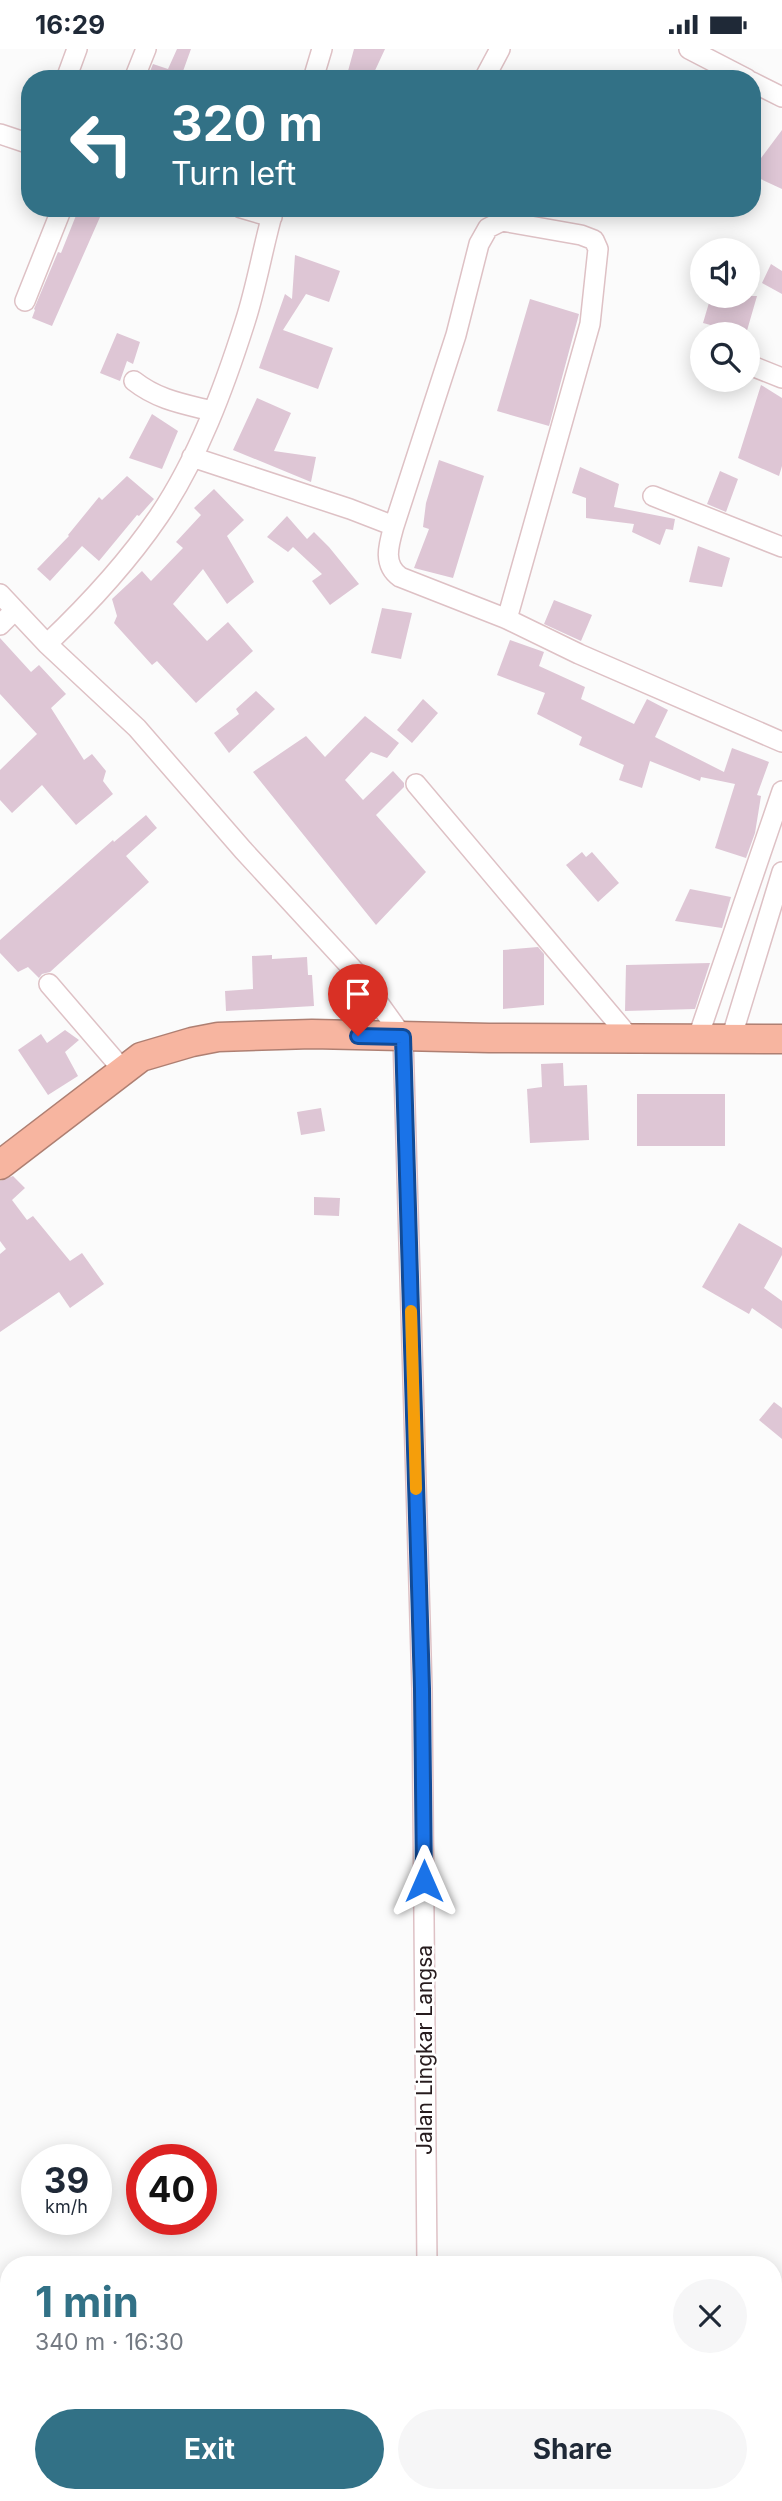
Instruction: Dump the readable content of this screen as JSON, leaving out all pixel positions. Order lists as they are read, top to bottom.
{
  "streets": {
    "street": ["Jalan Lingkar Langsa"]
  },
  "page": {
    "status": "16:29",
    "turn": ["320 m", "Turn left"],
    "speed": "39 km/h",
    "limit": "40",
    "heading": ["1 min", "340 m · 16:30"],
    "buttons": ["Exit", "Share"]
  }
}
